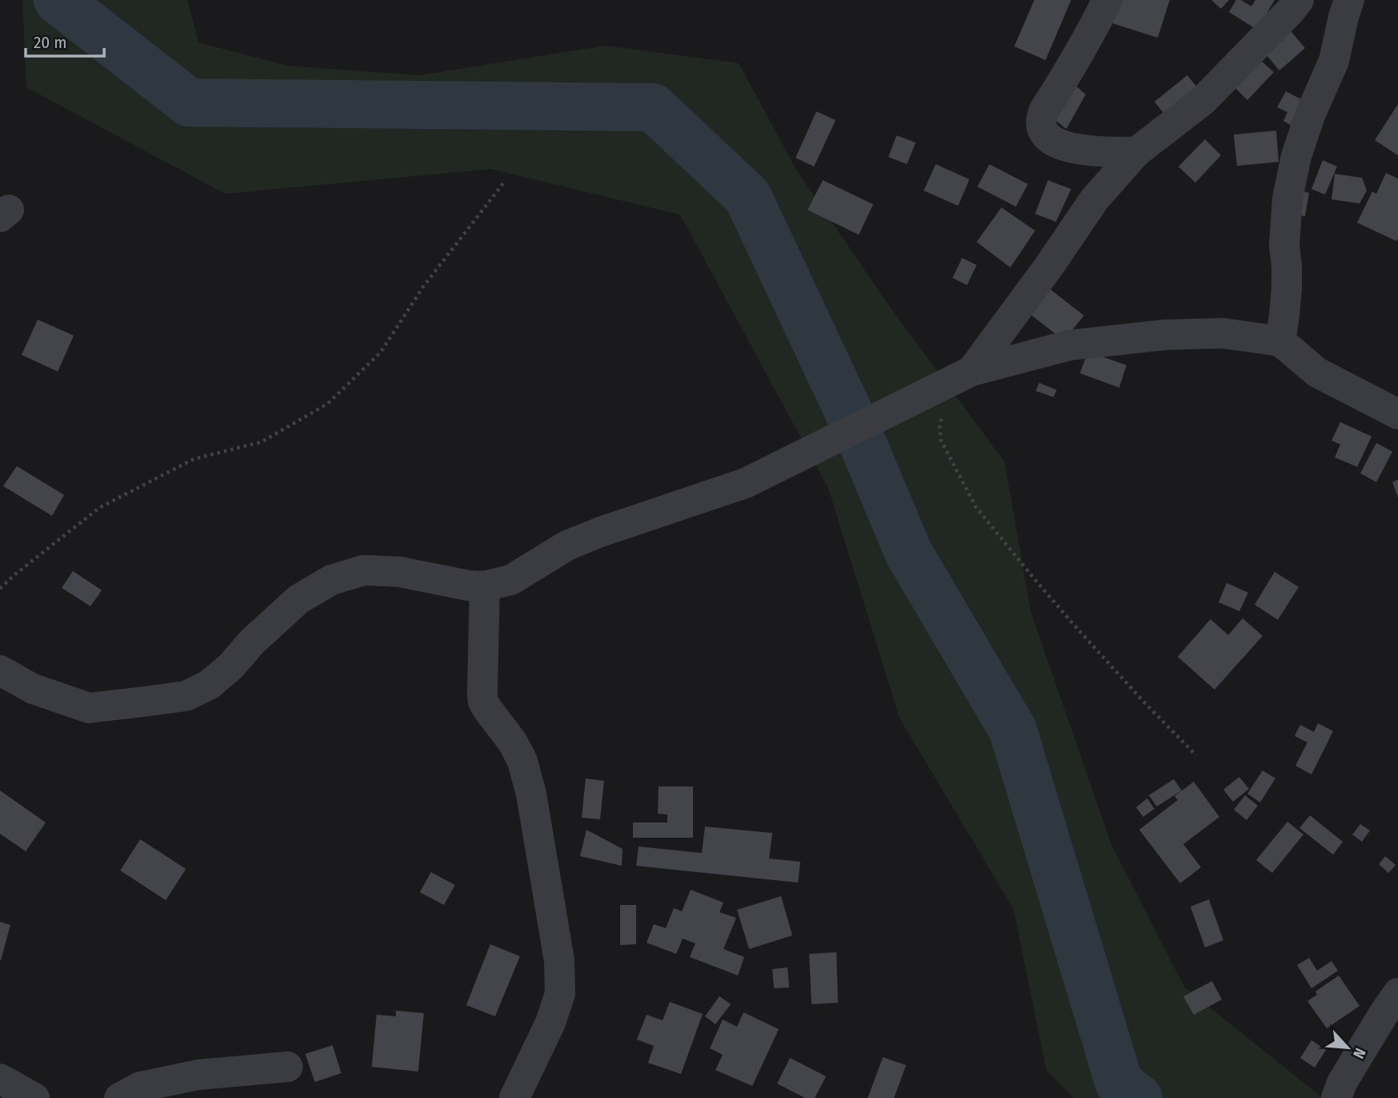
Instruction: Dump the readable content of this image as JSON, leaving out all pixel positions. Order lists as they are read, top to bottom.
{
  "scale_bar": "20 m",
  "north": "bottom right"
}
